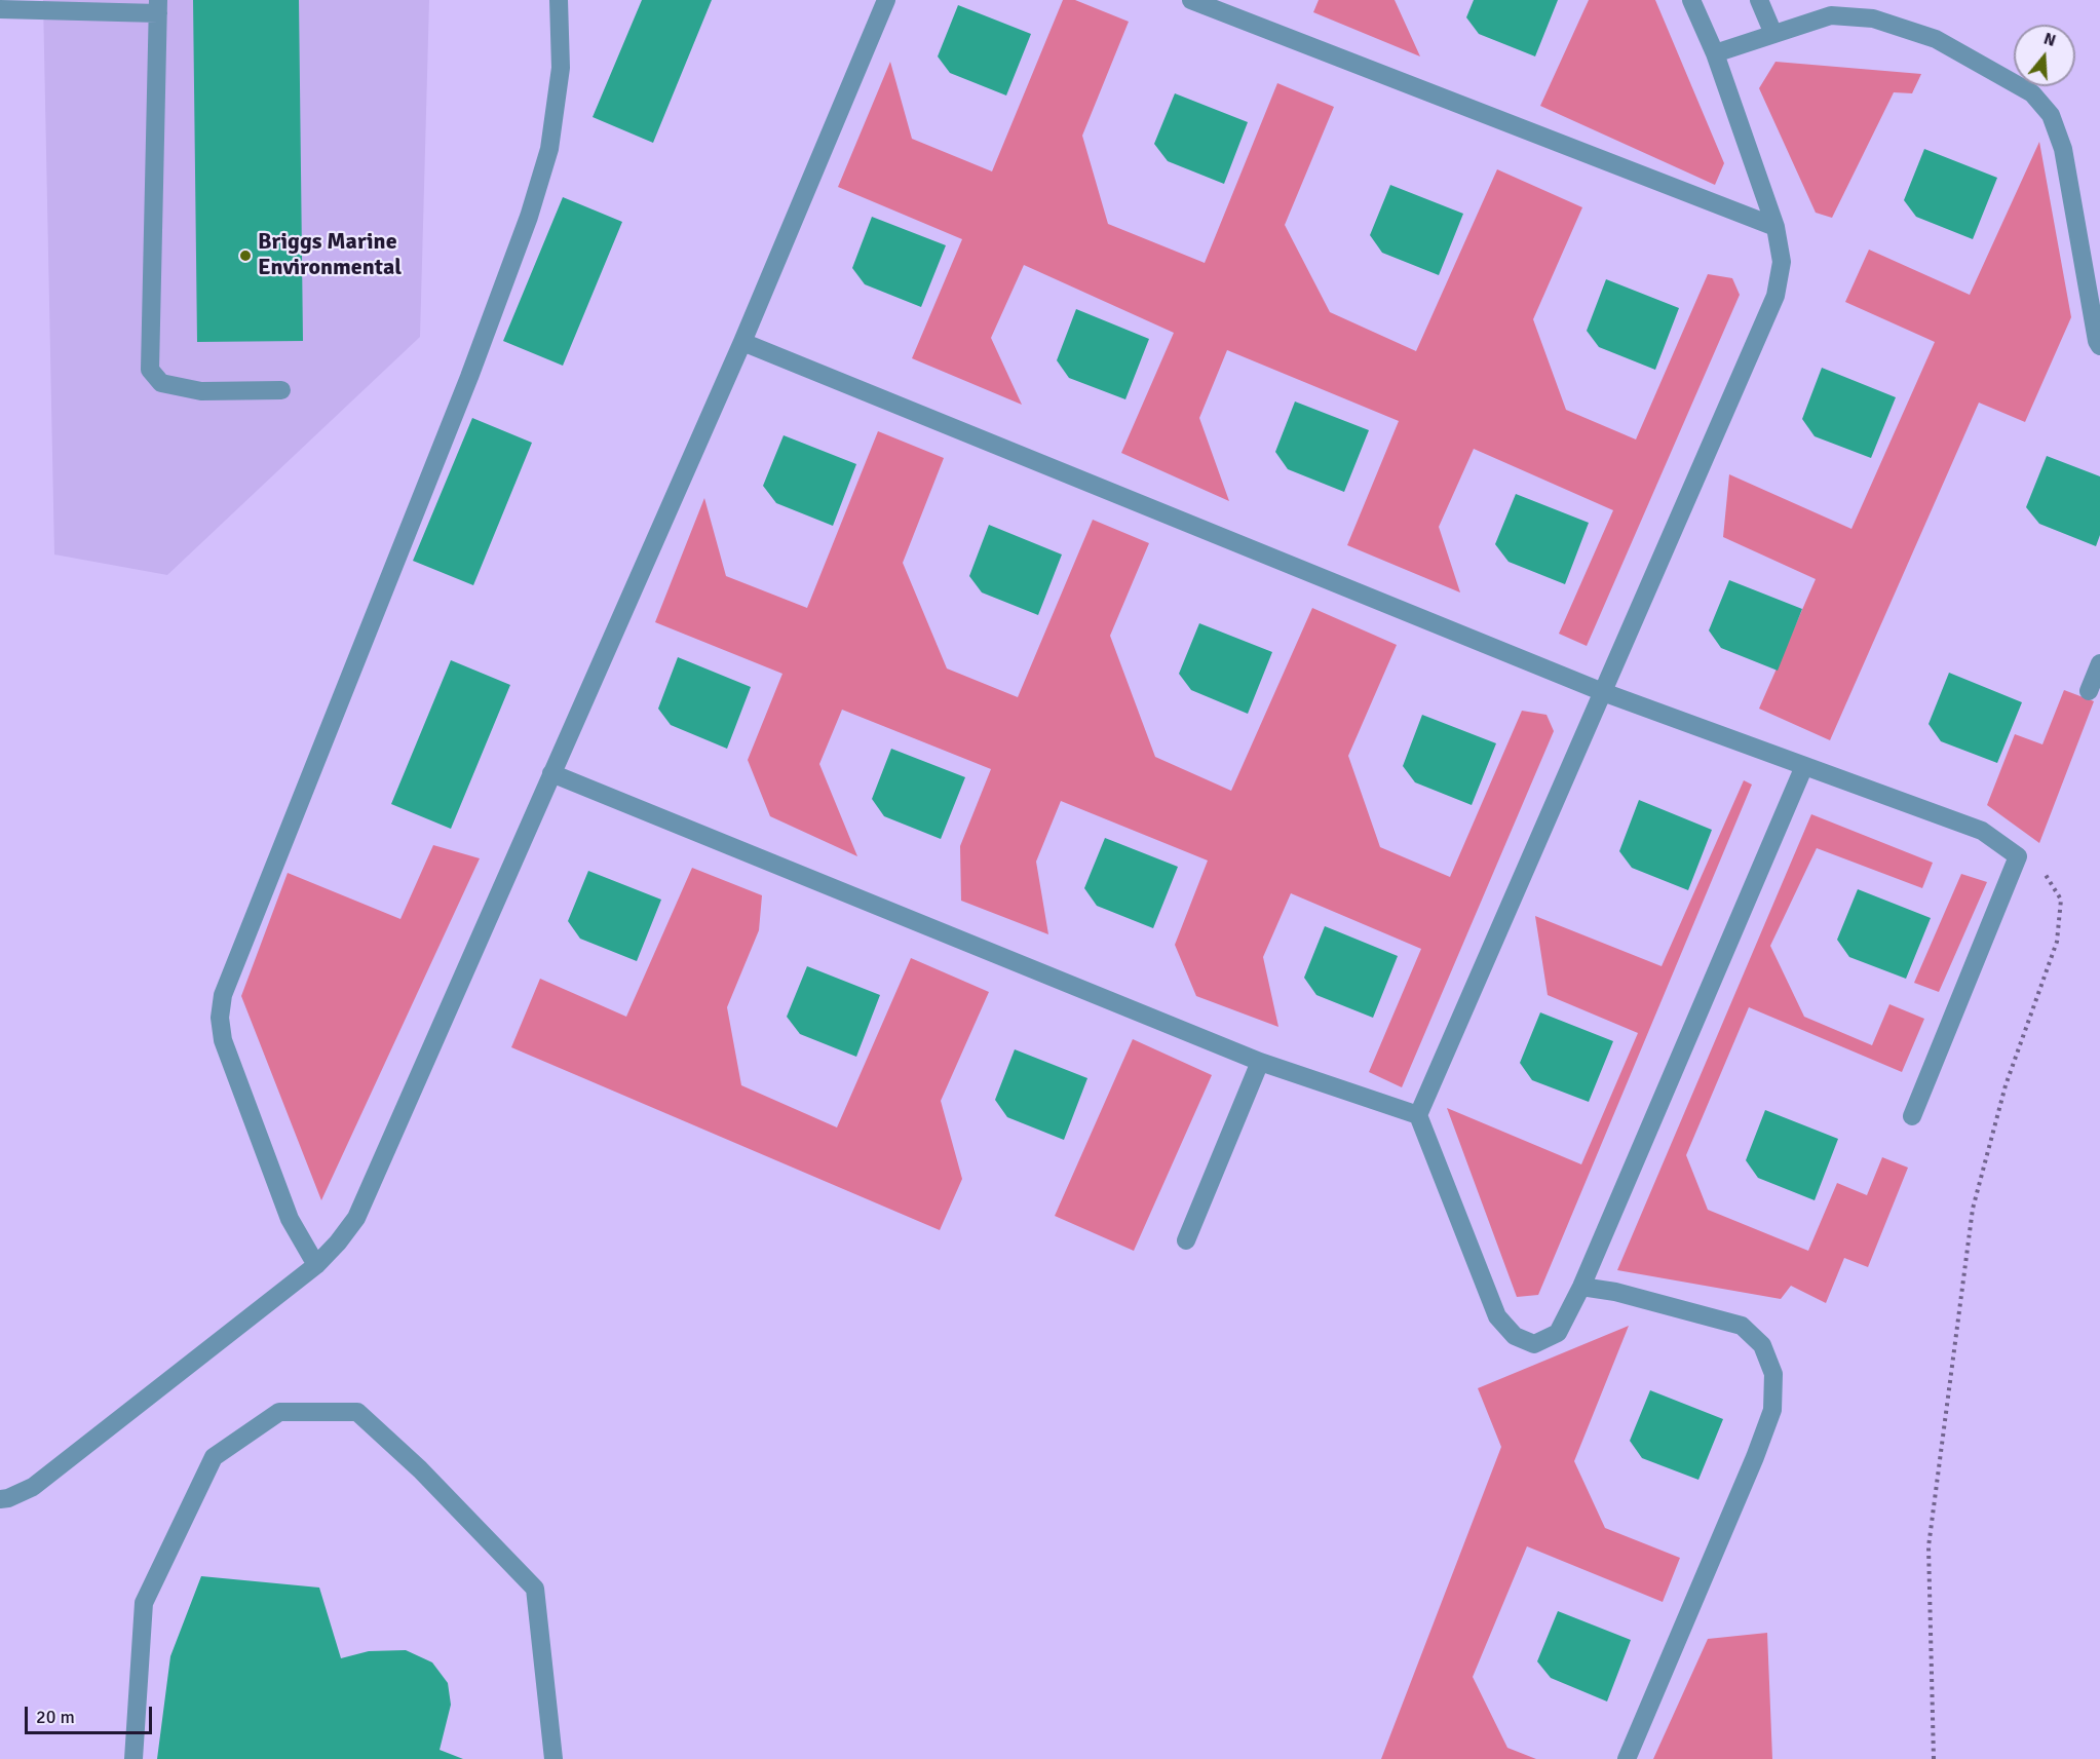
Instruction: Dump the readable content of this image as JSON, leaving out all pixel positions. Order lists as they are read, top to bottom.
{
  "places": ["Briggs Marine Environmental"],
  "scale_bar": "20 m",
  "north": "top"
}
